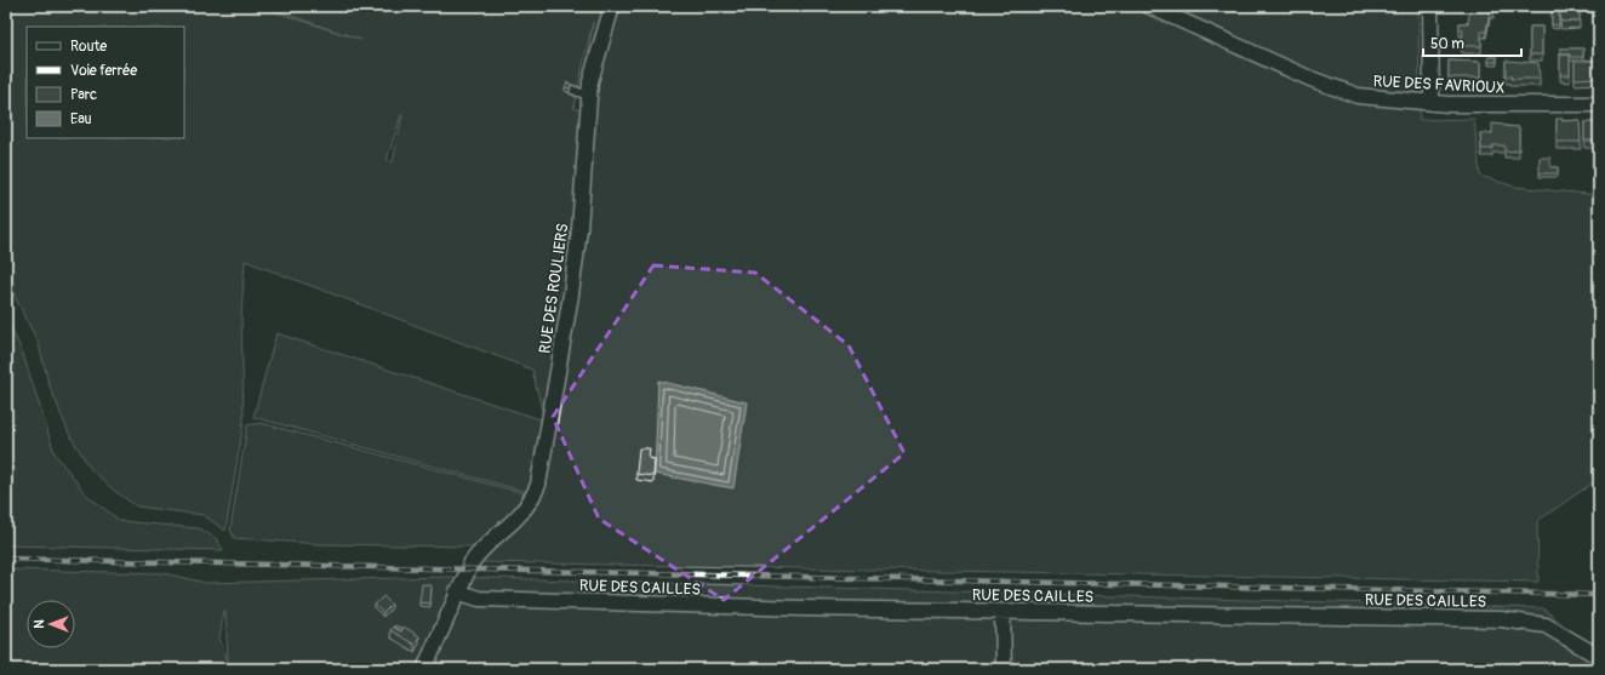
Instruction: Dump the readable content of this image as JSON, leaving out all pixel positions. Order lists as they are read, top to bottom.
{
  "streets": {
    "street": ["RUE DES FAVRIOUX", "RUE DES ROULIERS", "RUE DES CAILLES"]
  },
  "crossings": [
    ["RUE DES ROULIERS", "RUE DES CAILLES"]
  ],
  "legend": [
    "Route",
    "Voie ferrée",
    "Parc",
    "Eau"
  ],
  "scale_bar": "50 m",
  "north": "left"
}
